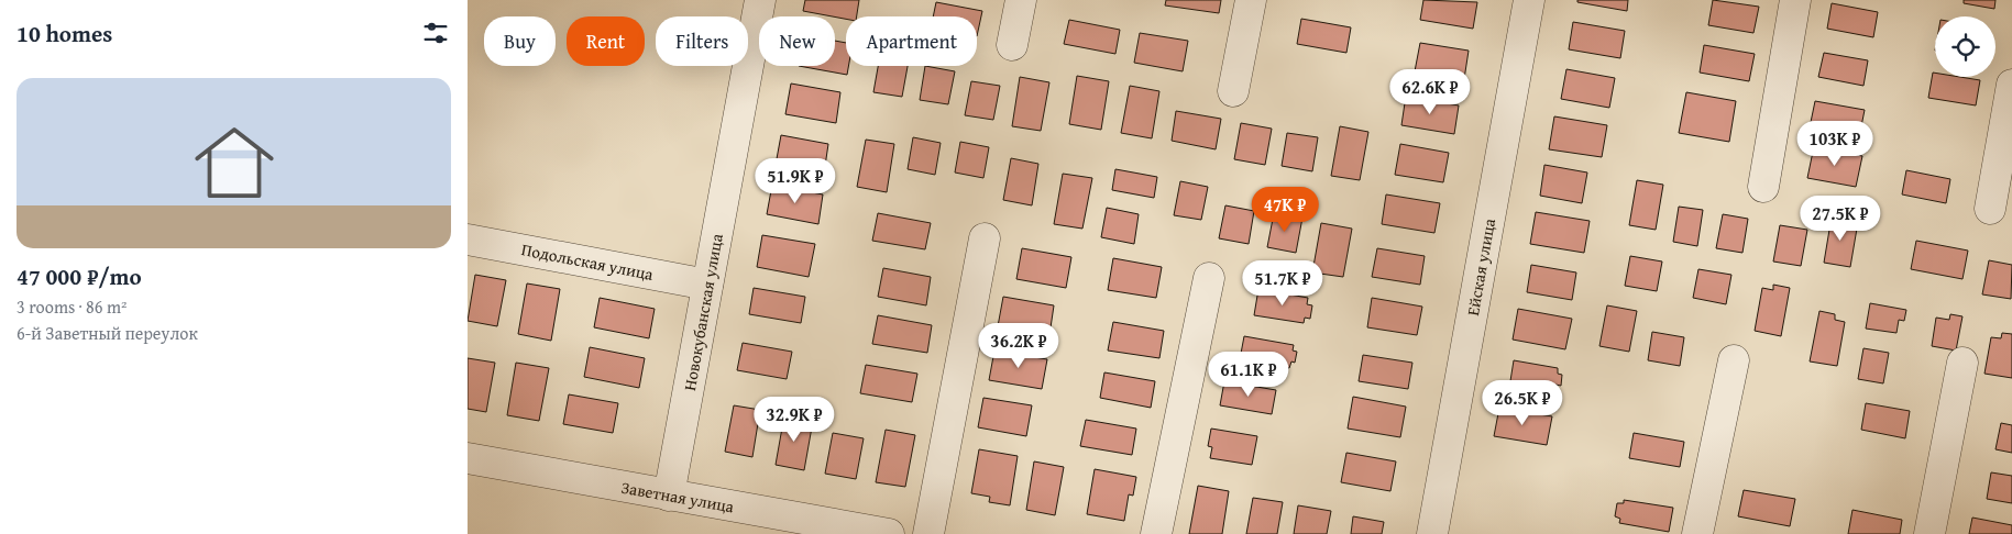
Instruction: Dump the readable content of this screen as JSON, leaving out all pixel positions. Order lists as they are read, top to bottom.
{
  "streets": {
    "street": [
      "Подольская улица",
      "Ейская улица",
      "Новокубанская улица",
      "Заветная улица"
    ]
  },
  "crossings": [
    ["Подольская улица", "Новокубанская улица"],
    ["Новокубанская улица", "Заветная улица"]
  ],
  "page": {
    "heading": "10 homes",
    "chip": [
      "Buy",
      "Rent",
      "Filters",
      "New",
      "Apartment"
    ],
    "list": [
      {
        "name": "47 000 ₽/mo",
        "note": "3 rooms · 86 m² · 6-й Заветный переулок"
      }
    ],
    "price": [
      "62.6K ₽",
      "103K ₽",
      "51.9K ₽",
      "47K ₽",
      "27.5K ₽",
      "51.7K ₽",
      "36.2K ₽",
      "61.1K ₽",
      "26.5K ₽",
      "32.9K ₽"
    ]
  }
}
